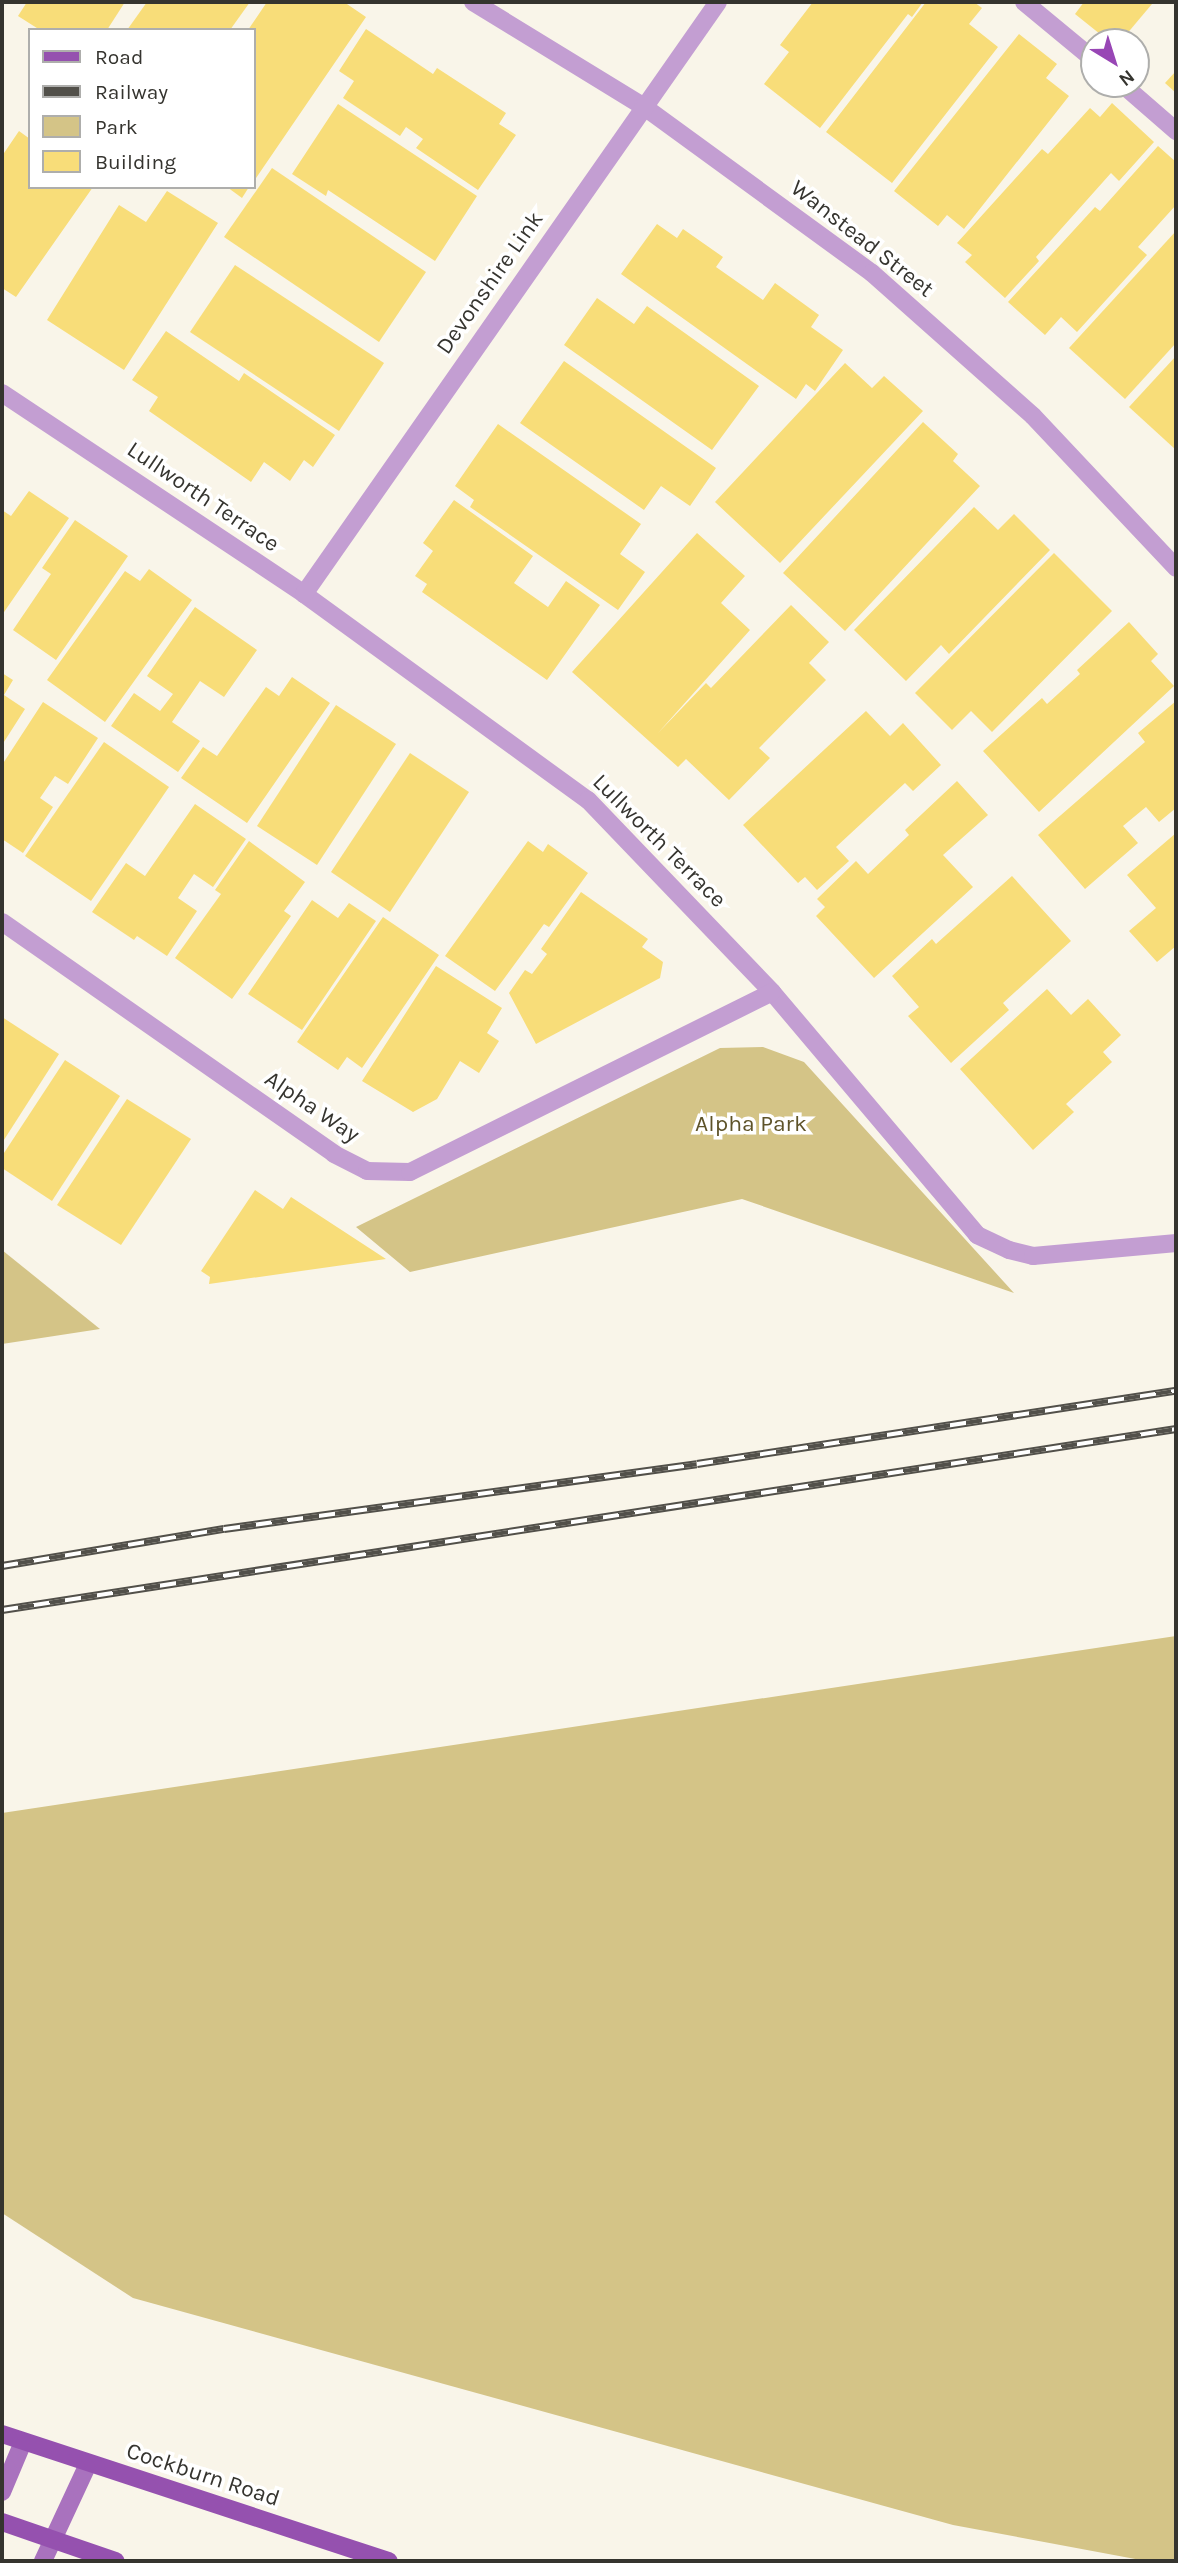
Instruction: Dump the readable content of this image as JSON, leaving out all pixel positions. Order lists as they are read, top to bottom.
{
  "streets": {
    "main road": ["Cockburn Road"],
    "street": [
      "Wanstead Street",
      "Devonshire Link",
      "Lullworth Terrace",
      "Alpha Way"
    ]
  },
  "crossings": [
    ["Wanstead Street", "Devonshire Link"],
    ["Devonshire Link", "Lullworth Terrace"],
    ["Lullworth Terrace", "Alpha Way"]
  ],
  "parks": ["Alpha Park"],
  "legend": [
    "Road",
    "Railway",
    "Park",
    "Building"
  ],
  "north": "bottom right"
}
